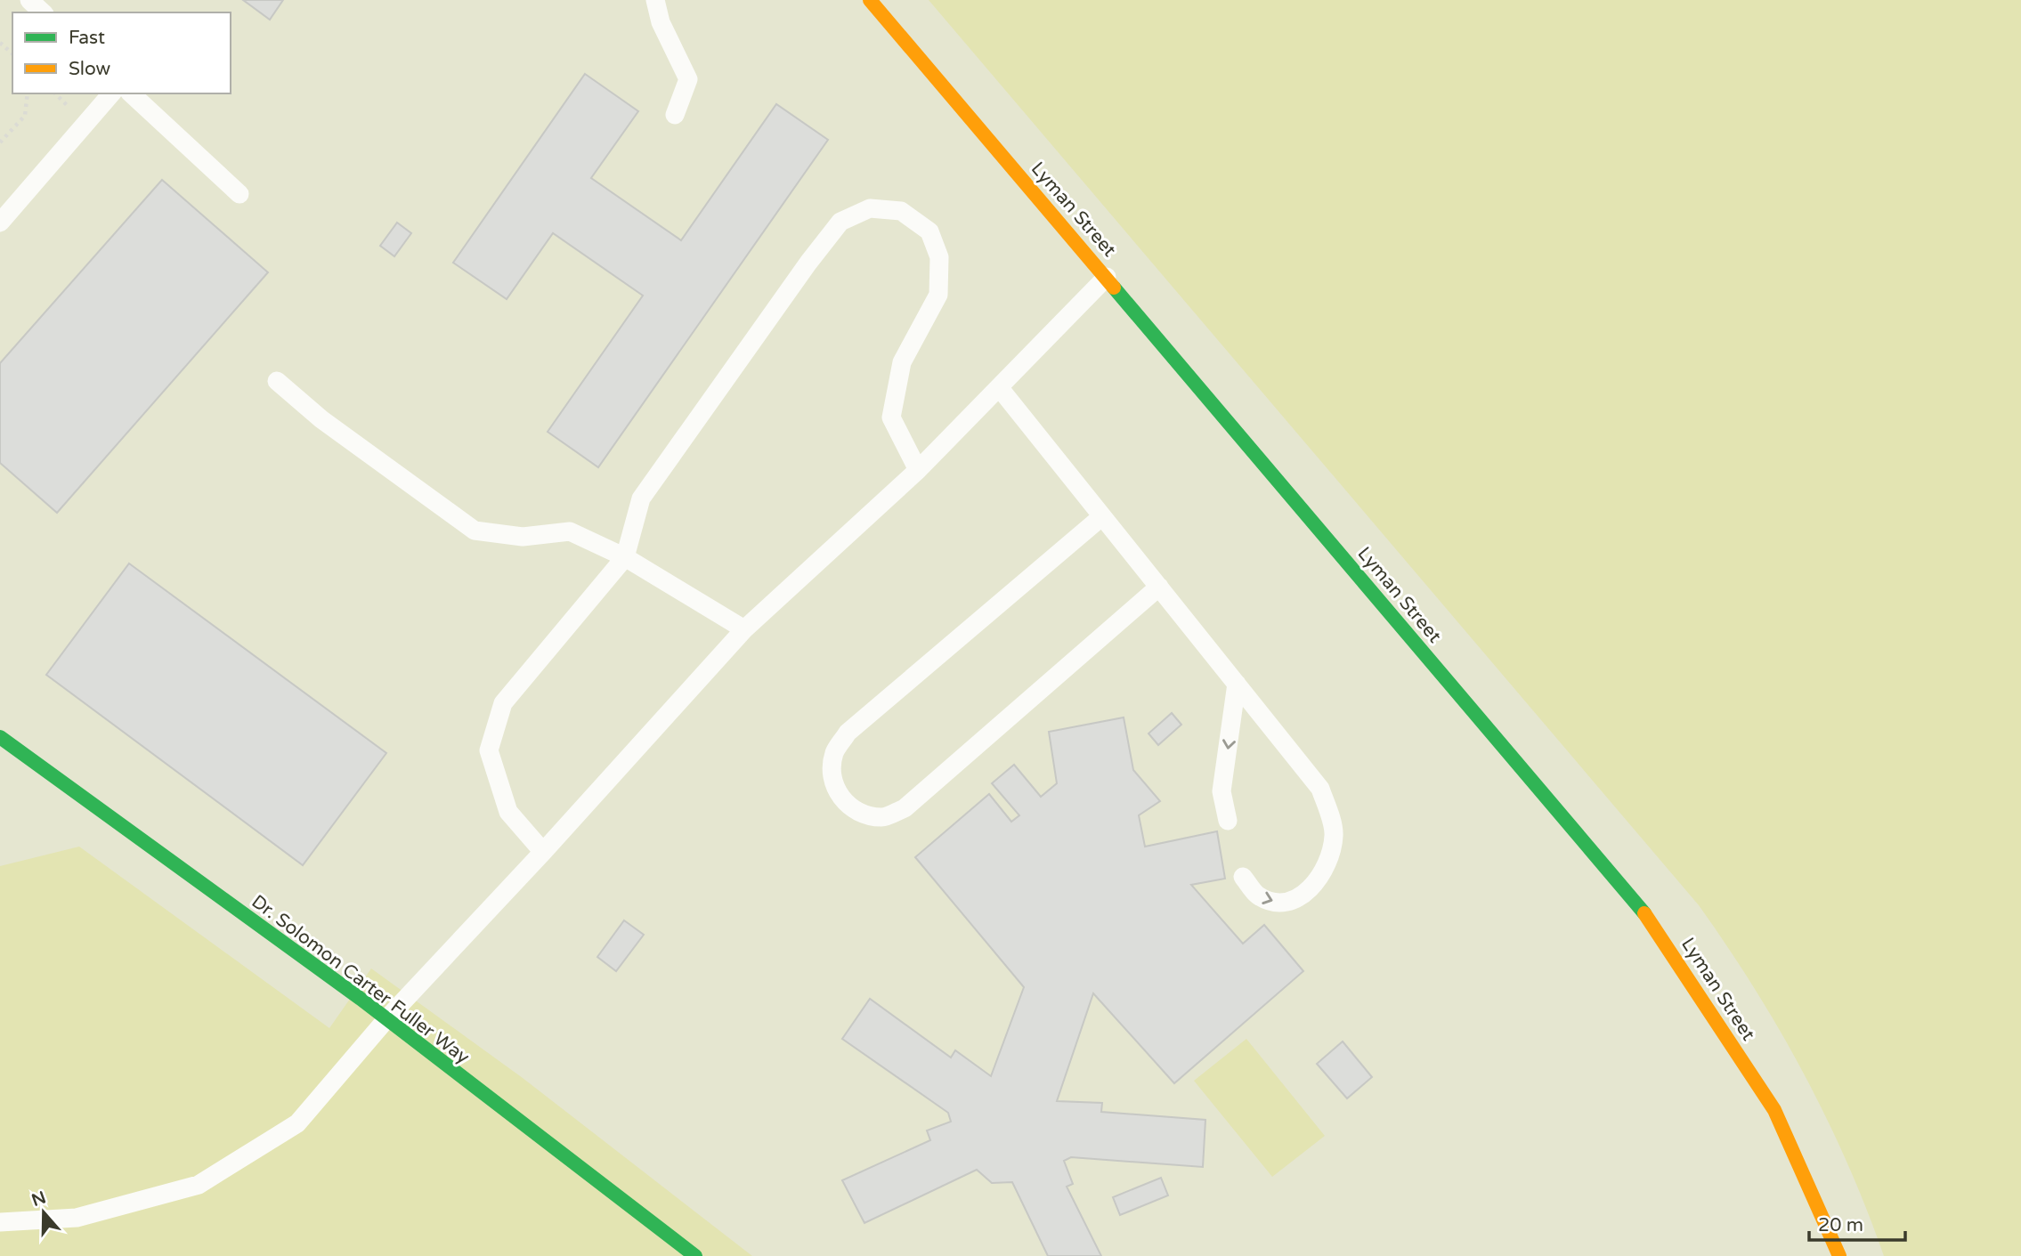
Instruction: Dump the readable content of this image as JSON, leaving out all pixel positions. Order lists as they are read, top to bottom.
{
  "streets": {
    "street": ["Lyman Street", "Dr. Solomon Carter Fuller Way"]
  },
  "legend": ["Fast", "Slow"],
  "scale_bar": "20 m",
  "north": "top"
}
